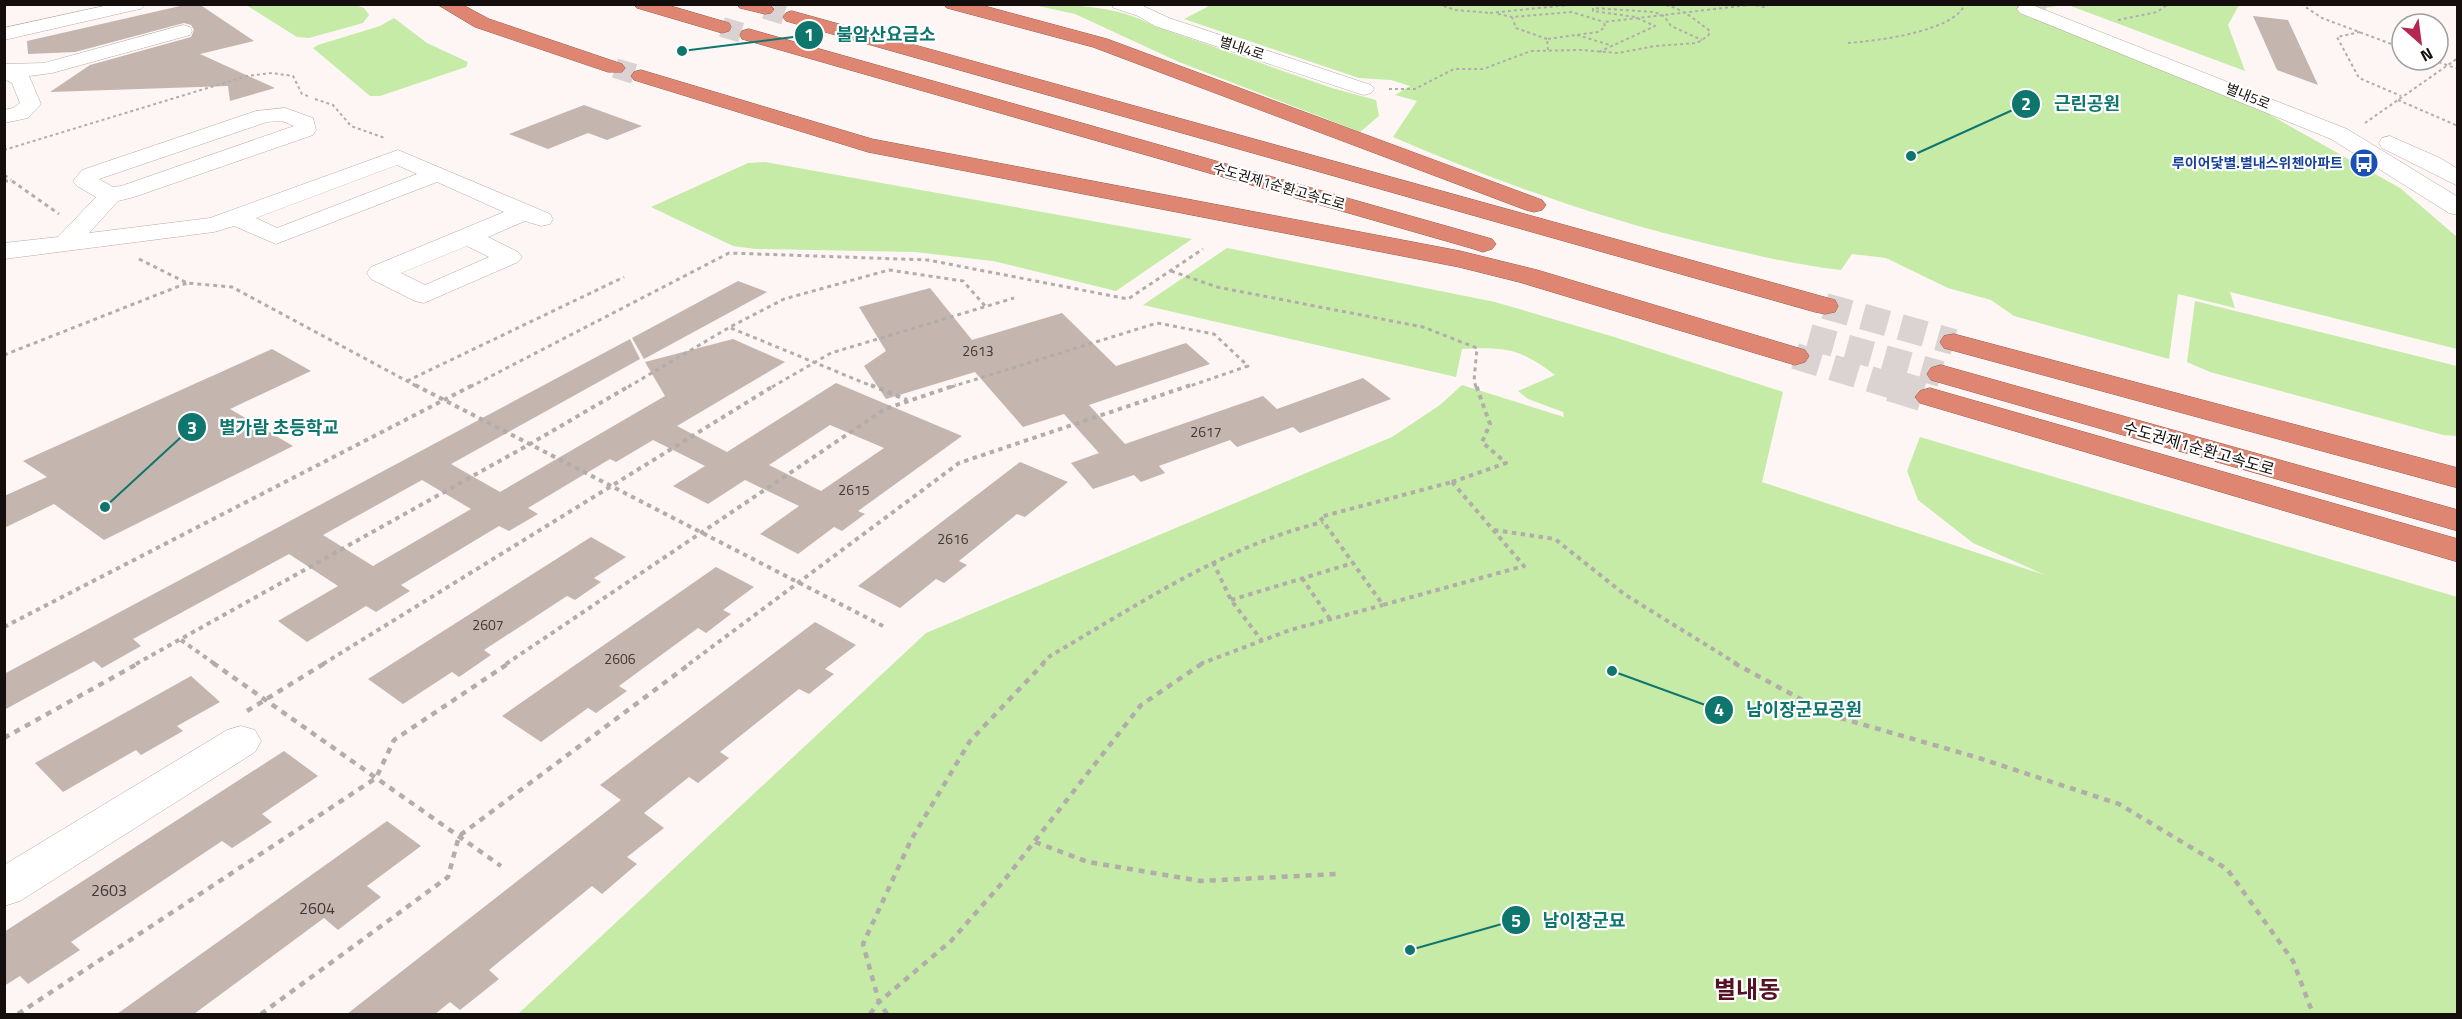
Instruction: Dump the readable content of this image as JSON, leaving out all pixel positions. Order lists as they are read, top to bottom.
{
  "streets": {
    "highway": ["수도권제1순환고속도로"],
    "street": ["별내4로", "별내5로"]
  },
  "districts": ["별내동"],
  "places": {
    "other": [
      "불암산요금소",
      "근린공원",
      "별가람 초등학교",
      "남이장군묘공원",
      "남이장군묘"
    ],
    "bus stop": ["루이어닻별.별내스위첸아파트"]
  },
  "house_numbers": [
    "2613",
    "2617",
    "2615",
    "2616",
    "2607",
    "2606",
    "2603",
    "2604"
  ],
  "north": "bottom right"
}
